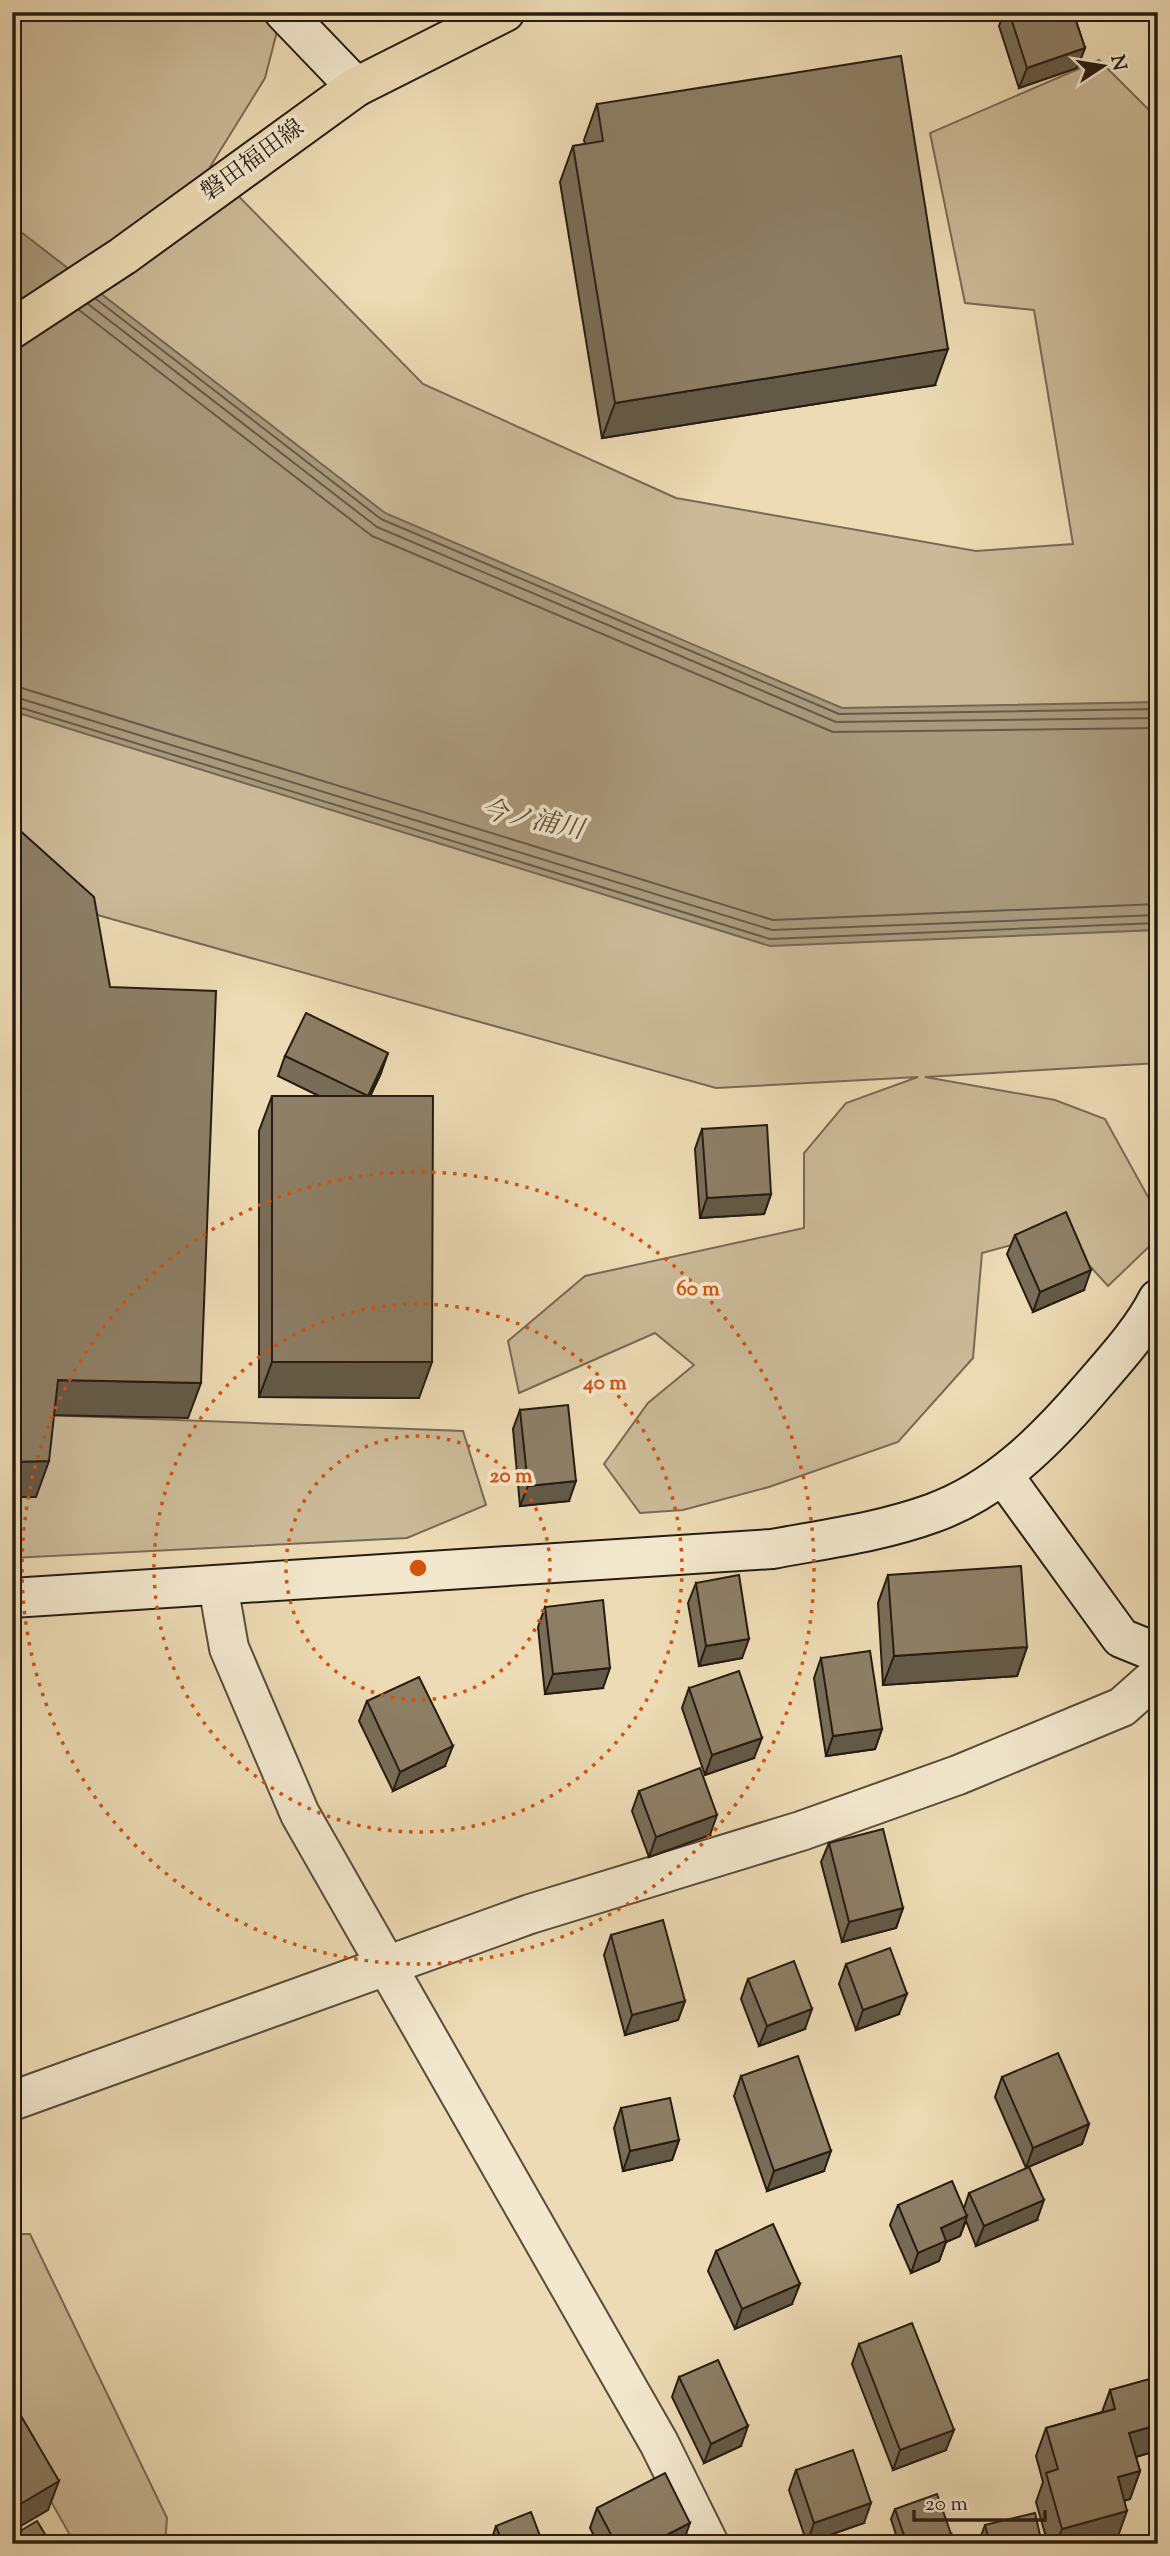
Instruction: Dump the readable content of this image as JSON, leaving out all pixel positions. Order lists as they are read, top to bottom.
{
  "streets": {
    "main road": ["磐田福田線"]
  },
  "water": ["今ノ浦川"],
  "scale_bar": "20 m",
  "north": "right",
  "rings": ["60 m", "40 m", "20 m"]
}
